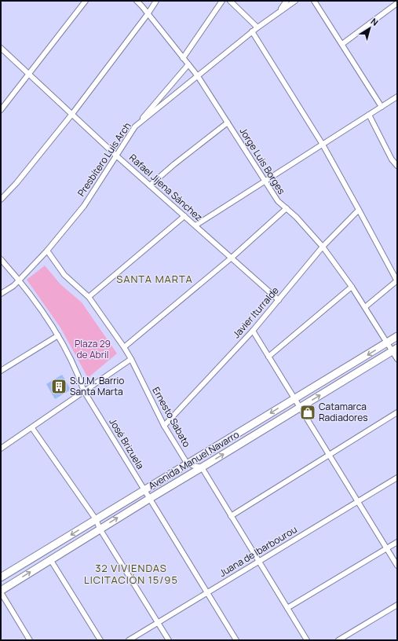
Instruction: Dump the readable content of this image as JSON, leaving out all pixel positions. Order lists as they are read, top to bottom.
{
  "streets": {
    "main road": ["Avenida Manuel Navarro"],
    "street": [
      "Presbítero Luis Arch",
      "Jorge Luis Borges",
      "Rafael Jijena Sánchez",
      "Javier Iturralde",
      "Ernesto Sabato",
      "José Brizuela",
      "Juana de Ibarbourou"
    ]
  },
  "crossings": [
    ["Presbítero Luis Arch", "Jorge Luis Borges"],
    ["Presbítero Luis Arch", "Rafael Jijena Sánchez"],
    ["Presbítero Luis Arch", "Ernesto Sabato"],
    ["Presbítero Luis Arch", "José Brizuela"],
    ["Jorge Luis Borges", "Javier Iturralde"],
    ["Jorge Luis Borges", "Avenida Manuel Navarro"],
    ["Rafael Jijena Sánchez", "Javier Iturralde"],
    ["Javier Iturralde", "Ernesto Sabato"],
    ["Ernesto Sabato", "Avenida Manuel Navarro"],
    ["José Brizuela", "Avenida Manuel Navarro"],
    ["José Brizuela", "Juana de Ibarbourou"]
  ],
  "districts": ["SANTA MARTA", "32 VIVIENDAS LICITACIÓN 15/95"],
  "parks": ["Plaza 29 de Abril"],
  "places": {
    "building": ["S.U.M. Barrio Santa Marta"],
    "shop": ["Catamarca Radiadores"]
  },
  "north": "top right"
}
